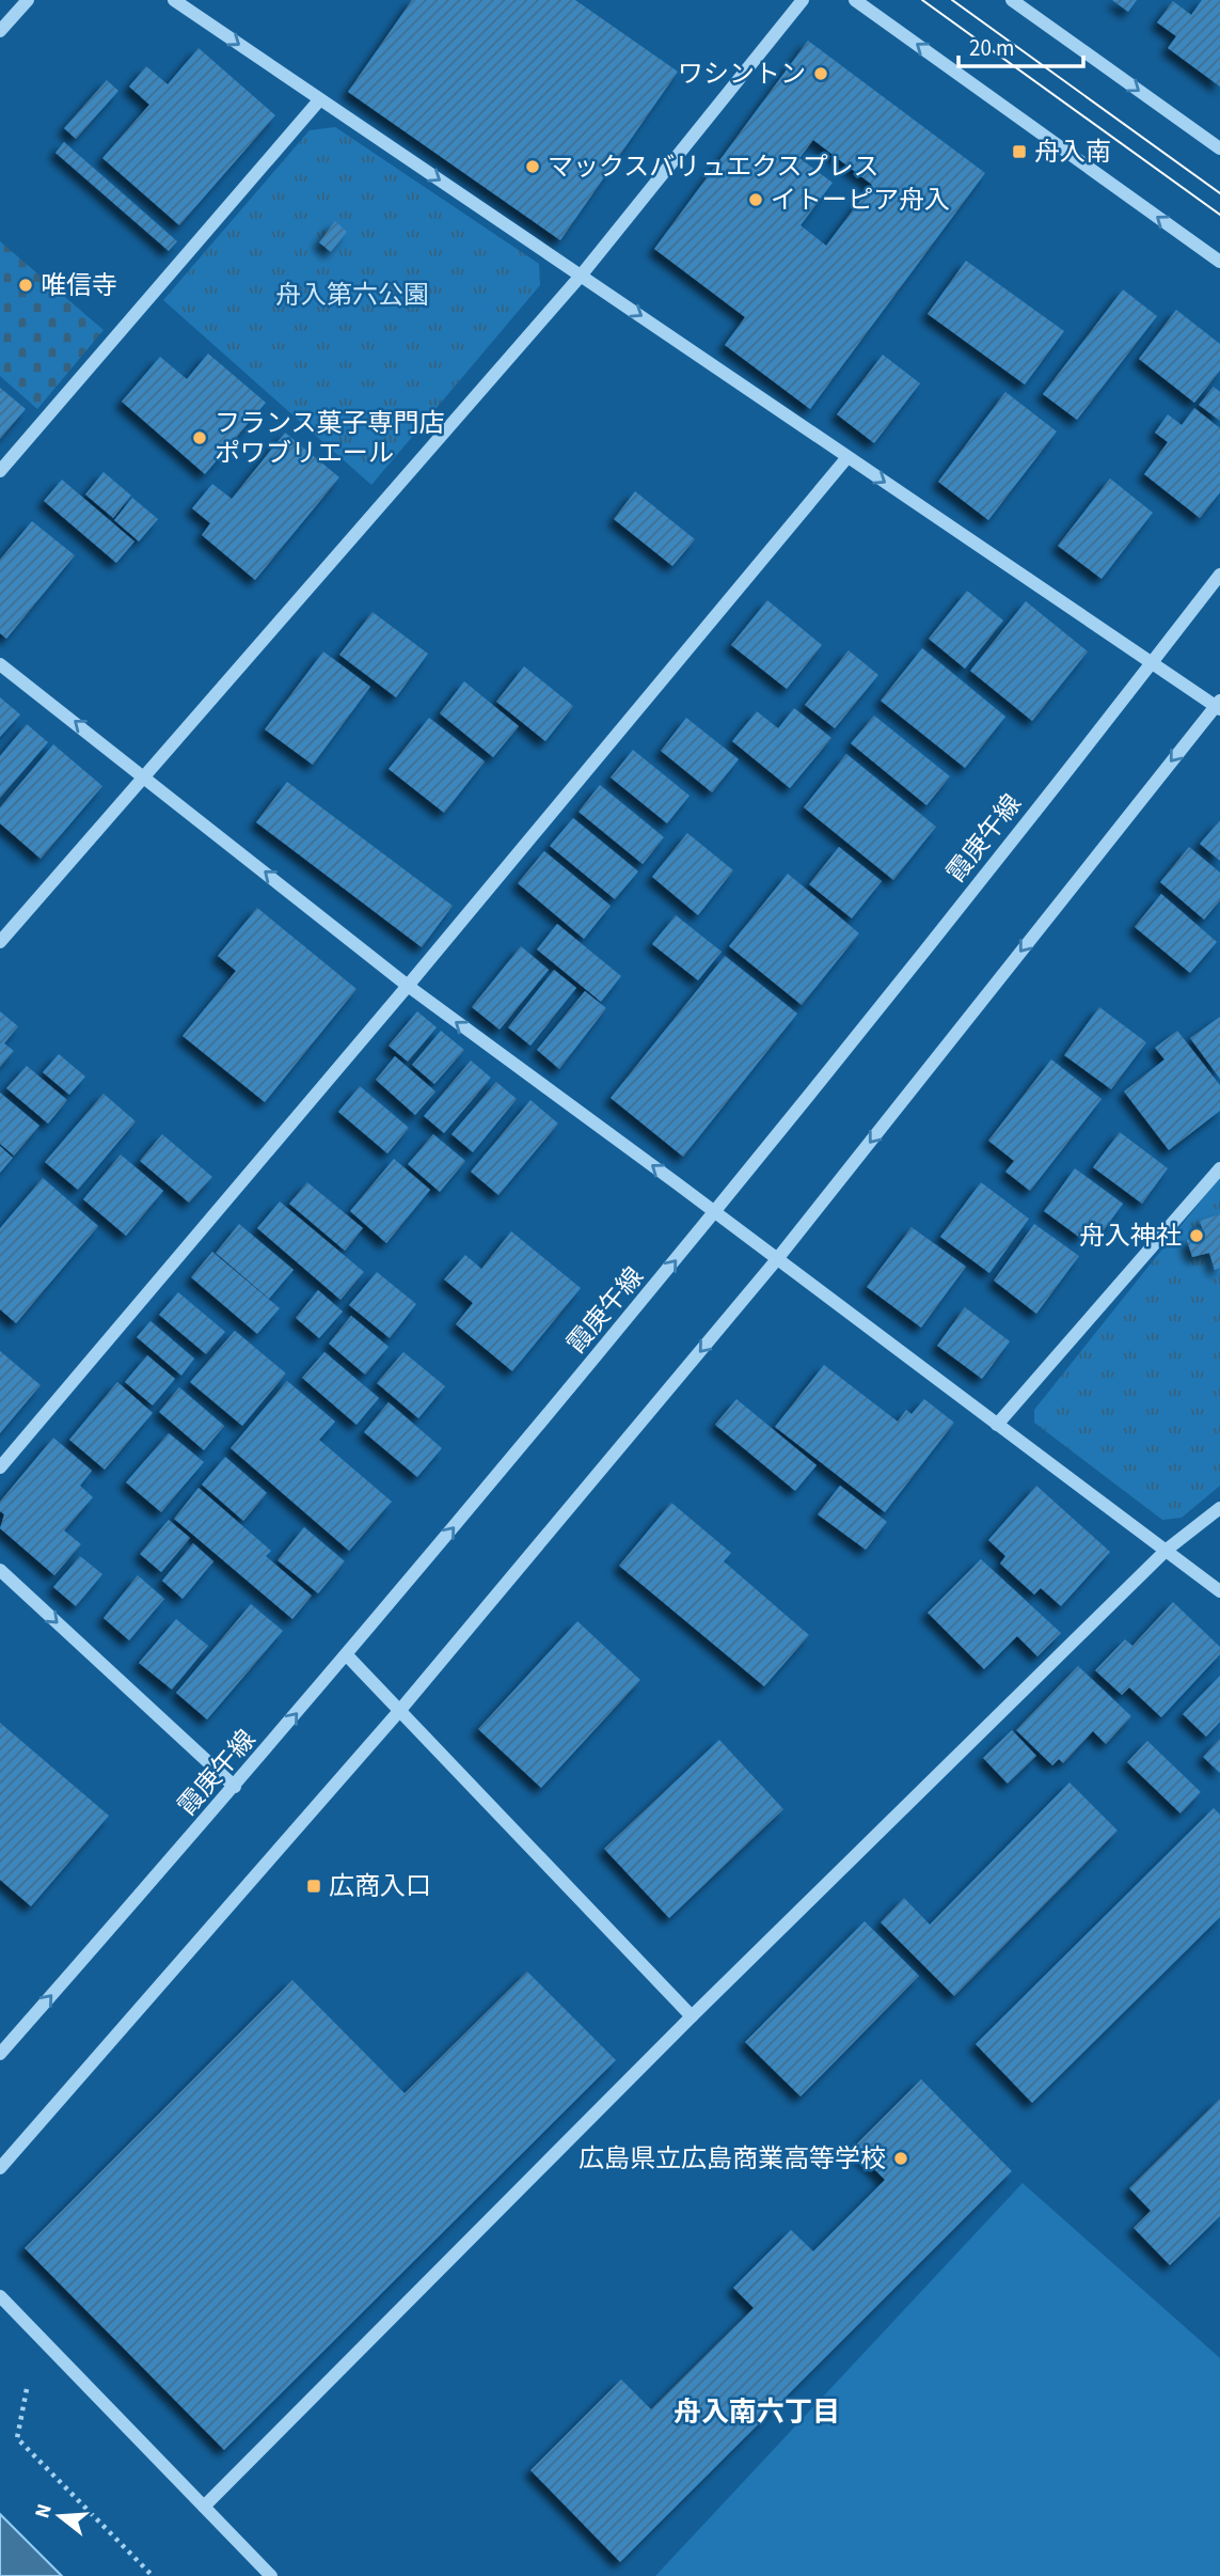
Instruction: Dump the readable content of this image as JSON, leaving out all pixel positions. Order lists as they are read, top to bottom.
{
  "streets": {
    "street": ["霞庚午線"]
  },
  "districts": ["舟入南六丁目"],
  "parks": ["舟入第六公園"],
  "places": {
    "other": [
      "ワシントン",
      "マックスバリュエクスプレス",
      "イトーピア舟入",
      "唯信寺",
      "フランス菓子専門店 ポワブリエール",
      "舟入神社",
      "広島県立広島商業高等学校"
    ],
    "transit": ["舟入南", "広商入口"]
  },
  "scale_bar": "20 m",
  "north": "left"
}
